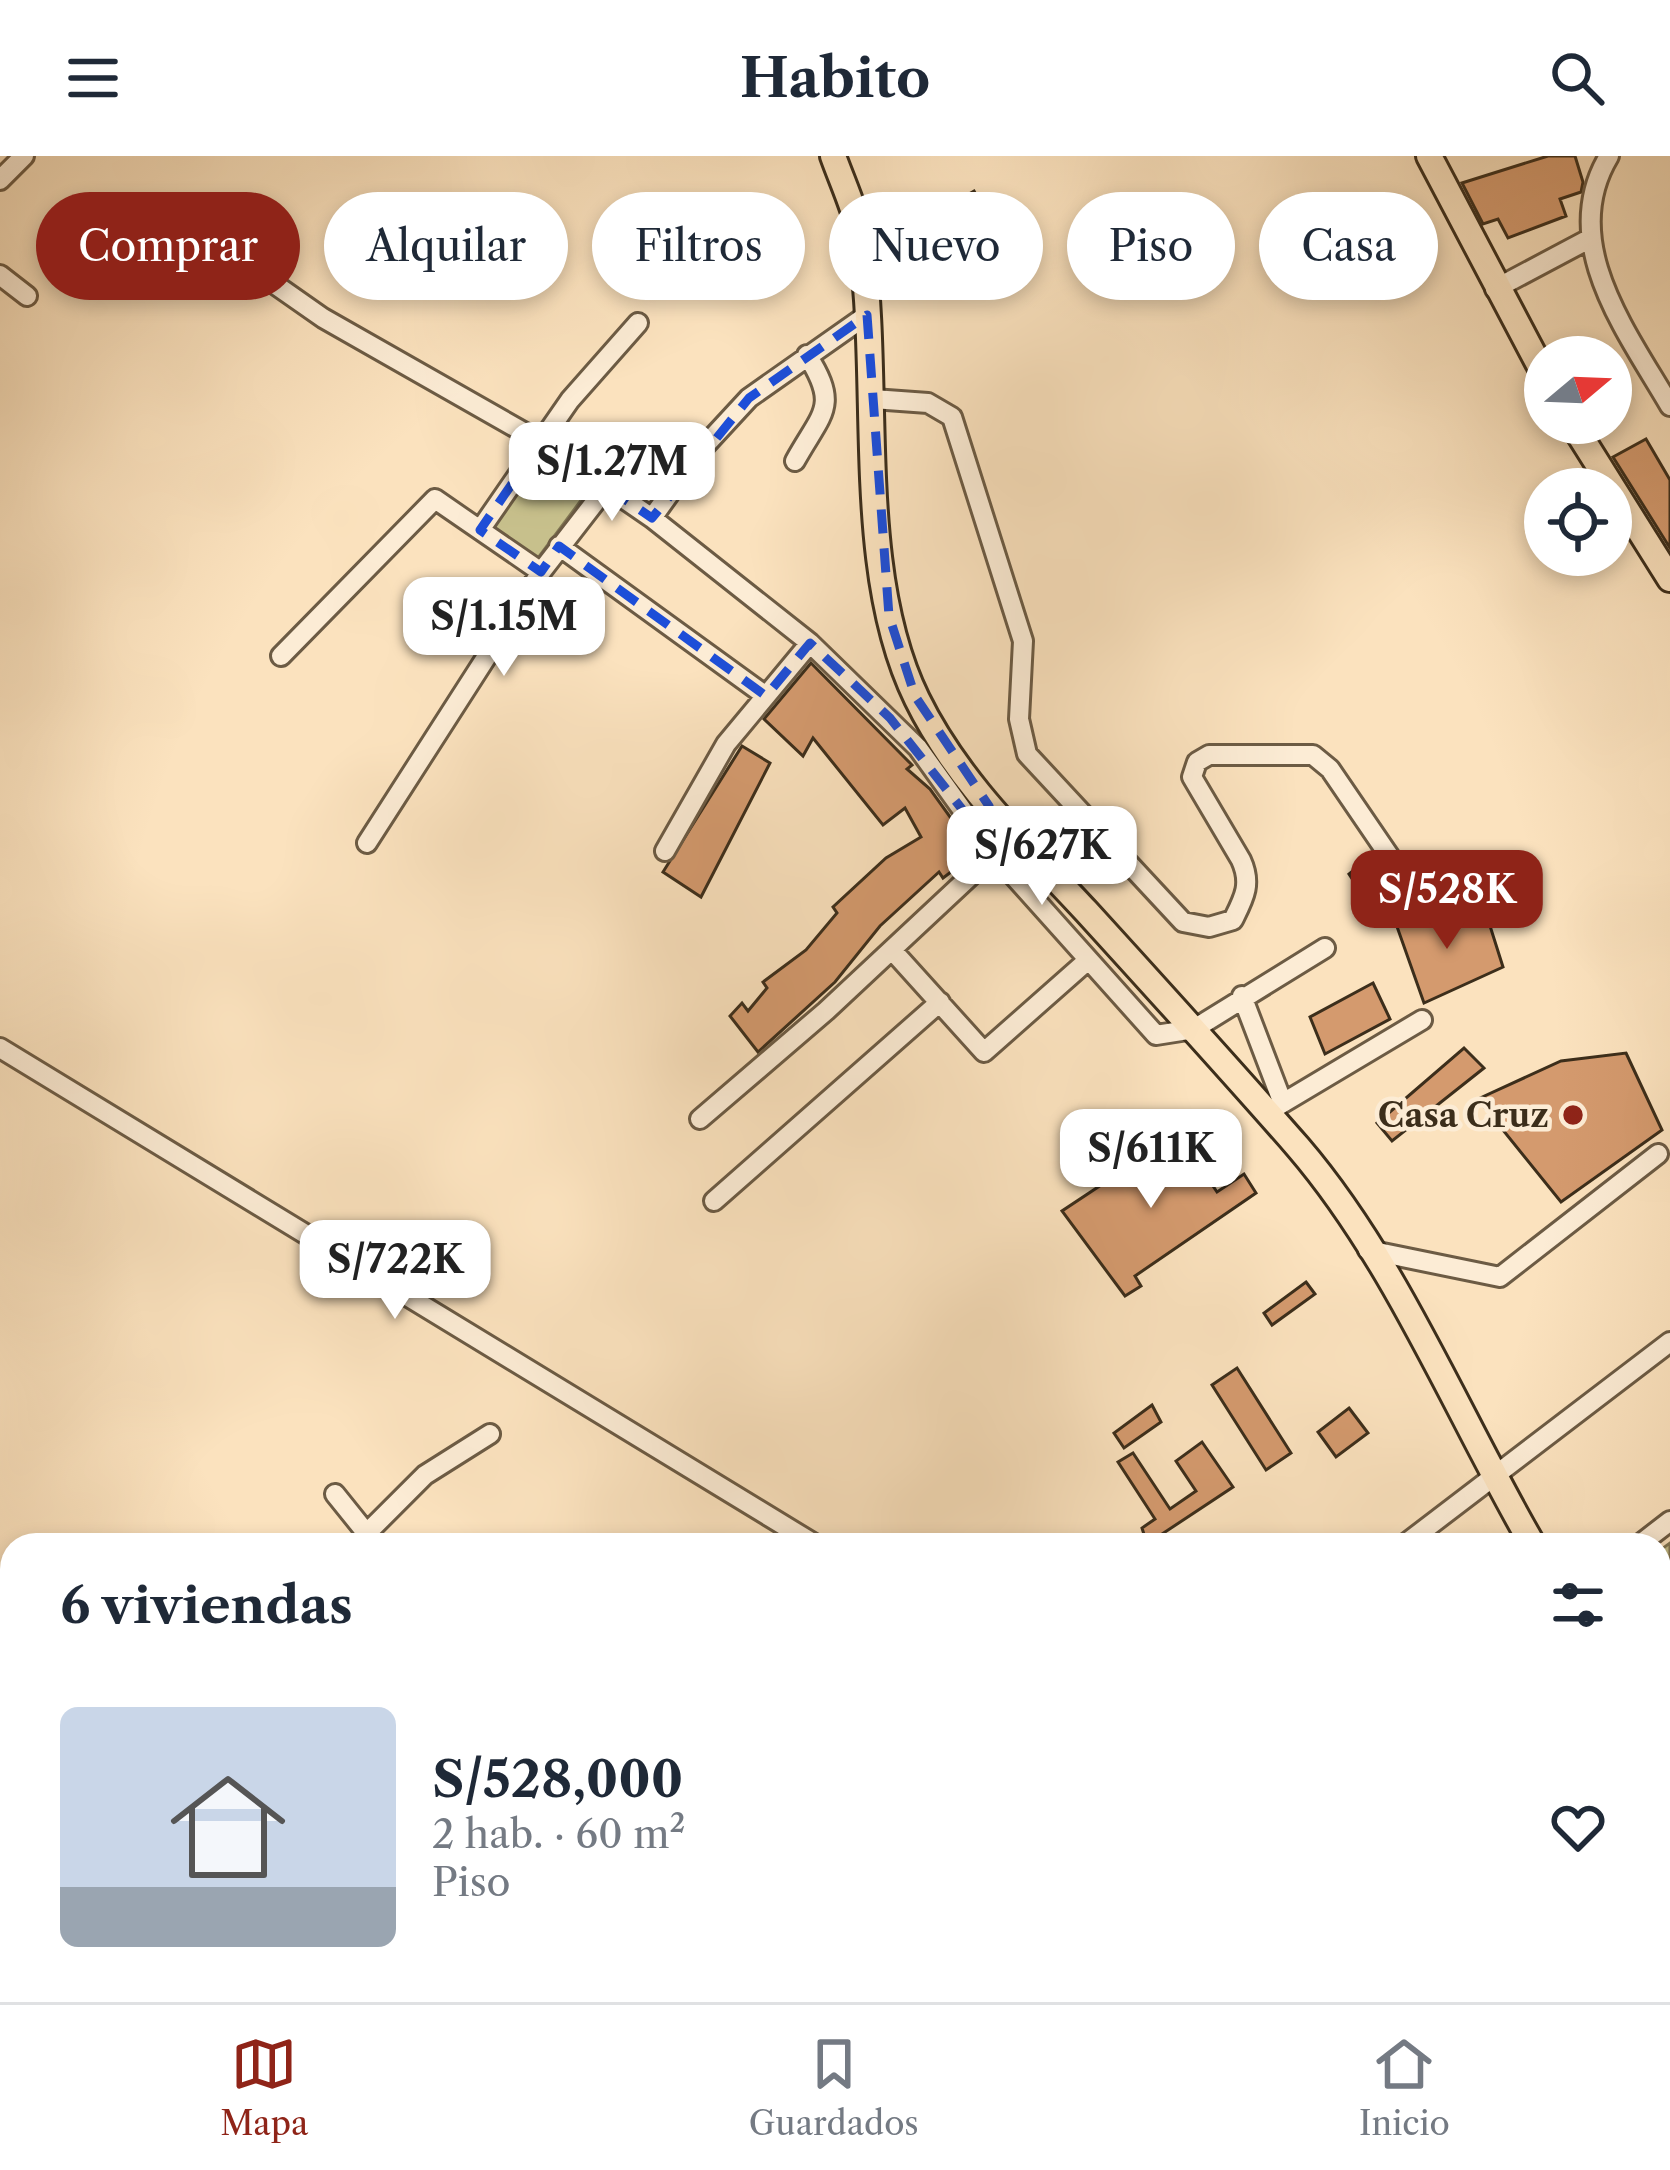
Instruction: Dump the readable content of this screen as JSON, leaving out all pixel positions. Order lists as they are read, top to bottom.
{
  "places": ["Casa Cruz"],
  "north": "right",
  "page": {
    "header": "Habito",
    "chip": [
      "Comprar",
      "Alquilar",
      "Filtros",
      "Nuevo",
      "Piso",
      "Casa"
    ],
    "price": [
      "S/1.27M",
      "S/1.15M",
      "S/627K",
      "S/528K",
      "S/611K",
      "S/722K"
    ],
    "heading": "6 viviendas",
    "list": [
      {
        "name": "S/528,000",
        "note": "2 hab. · 60 m² · Piso"
      }
    ],
    "tabs": ["Mapa", "Guardados", "Inicio"]
  }
}
